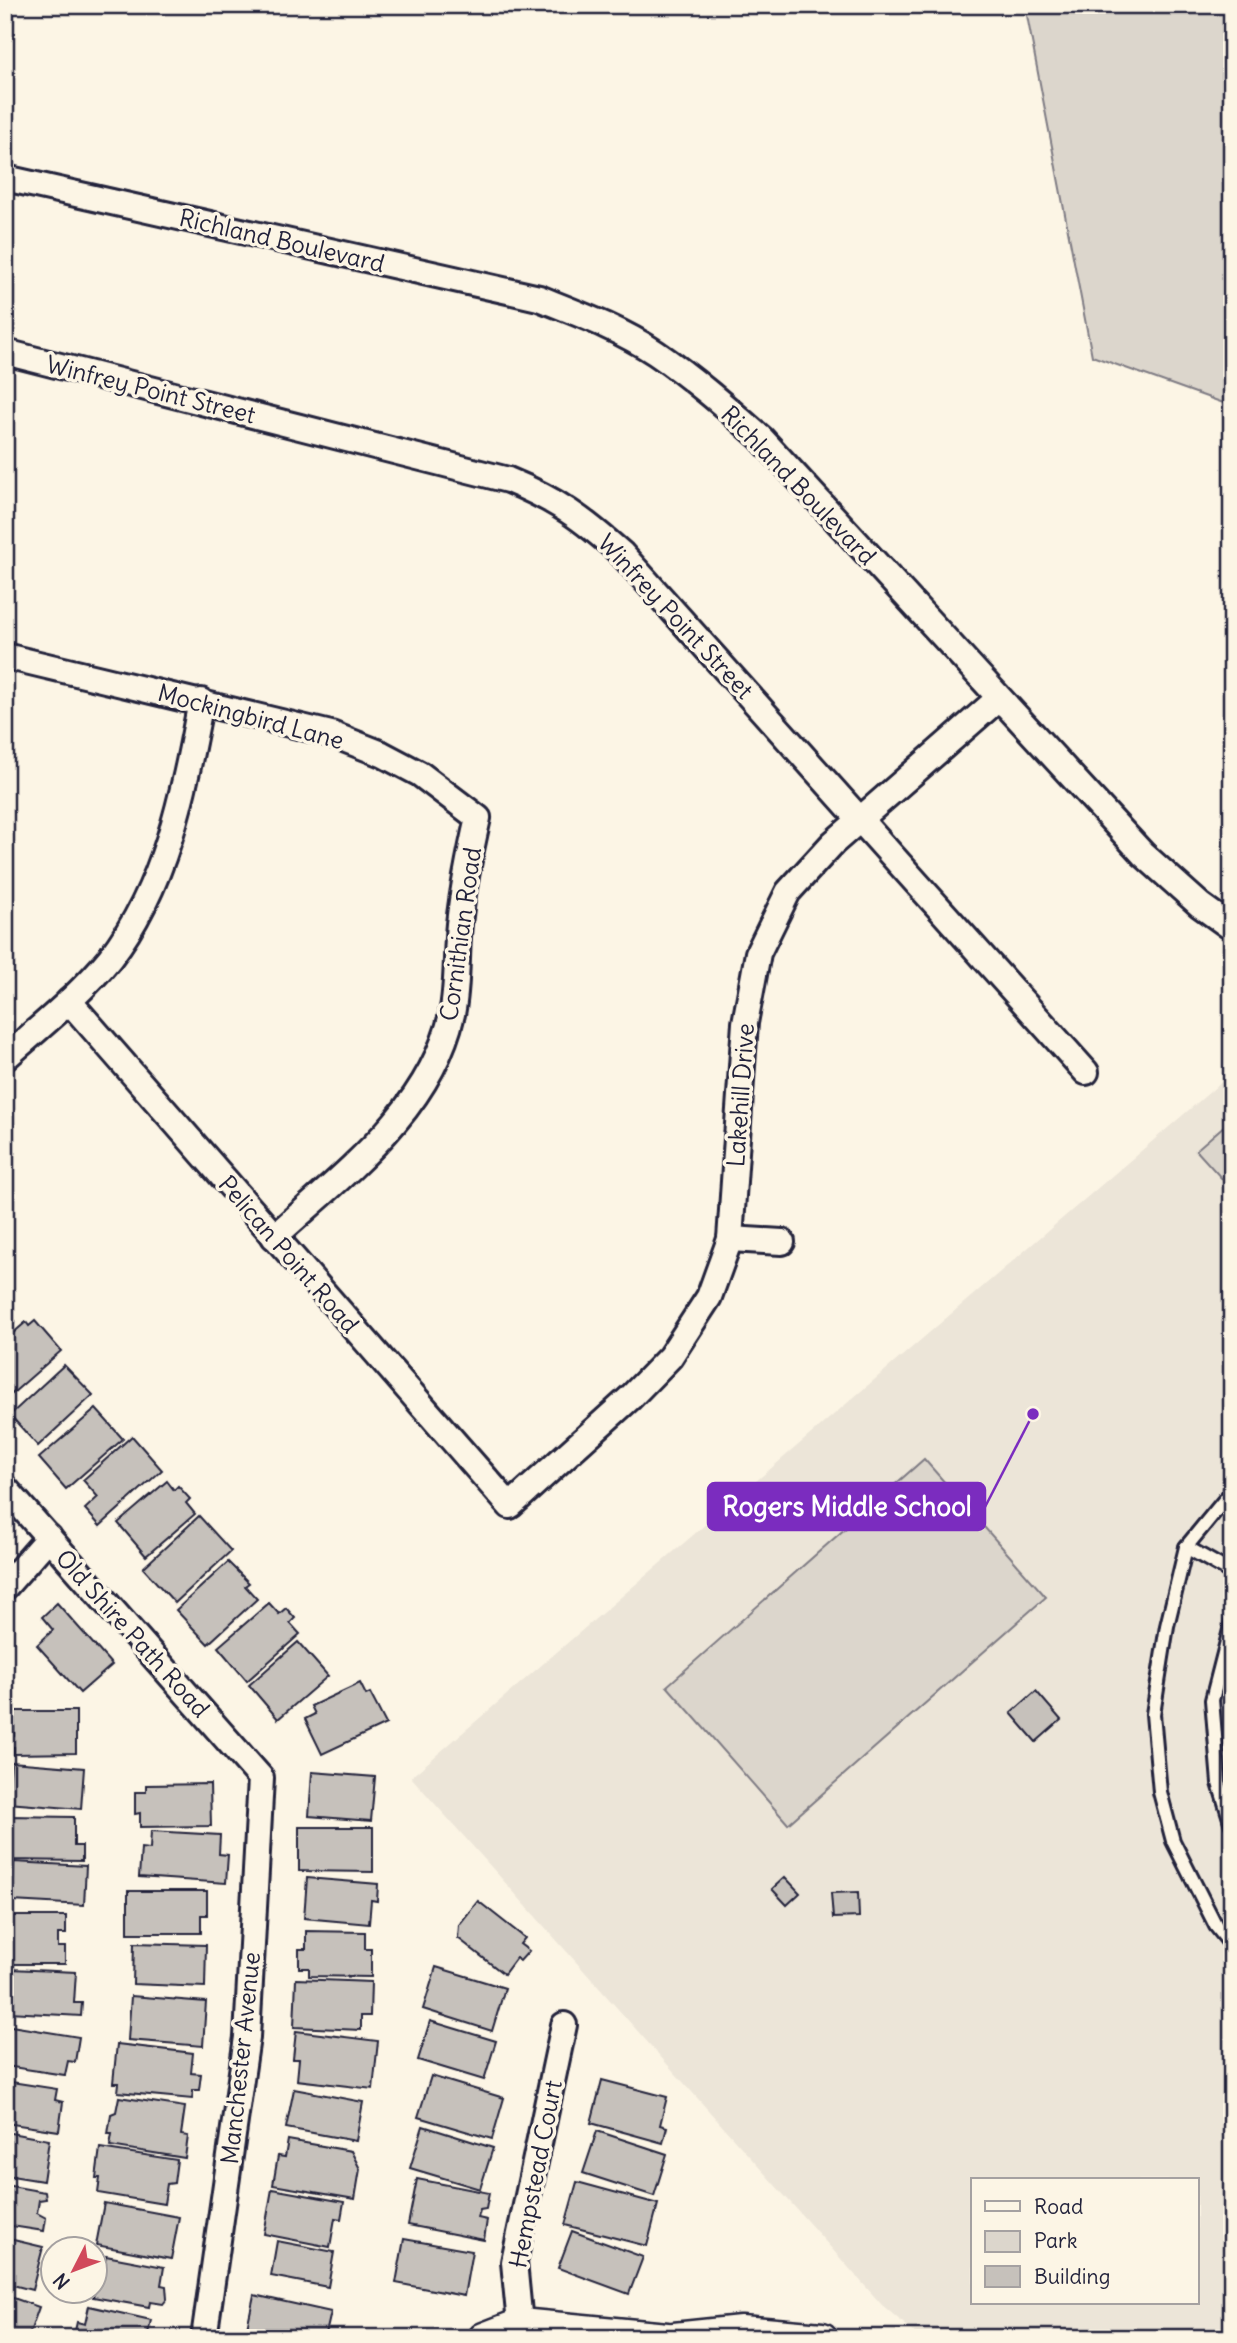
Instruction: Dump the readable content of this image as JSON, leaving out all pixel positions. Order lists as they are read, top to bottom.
{
  "streets": {
    "street": [
      "Richland Boulevard",
      "Winfrey Point Street",
      "Mockingbird Lane",
      "Cornithian Road",
      "Lakehill Drive",
      "Pelican Point Road",
      "Old Shire Path Road",
      "Manchester Avenue",
      "Hempstead Court"
    ]
  },
  "crossings": [
    ["Richland Boulevard", "Lakehill Drive"],
    ["Winfrey Point Street", "Lakehill Drive"],
    ["Mockingbird Lane", "Cornithian Road"],
    ["Cornithian Road", "Pelican Point Road"],
    ["Lakehill Drive", "Pelican Point Road"],
    ["Old Shire Path Road", "Manchester Avenue"]
  ],
  "places": ["Rogers Middle School"],
  "legend": ["Road", "Park", "Building"],
  "north": "bottom left"
}
